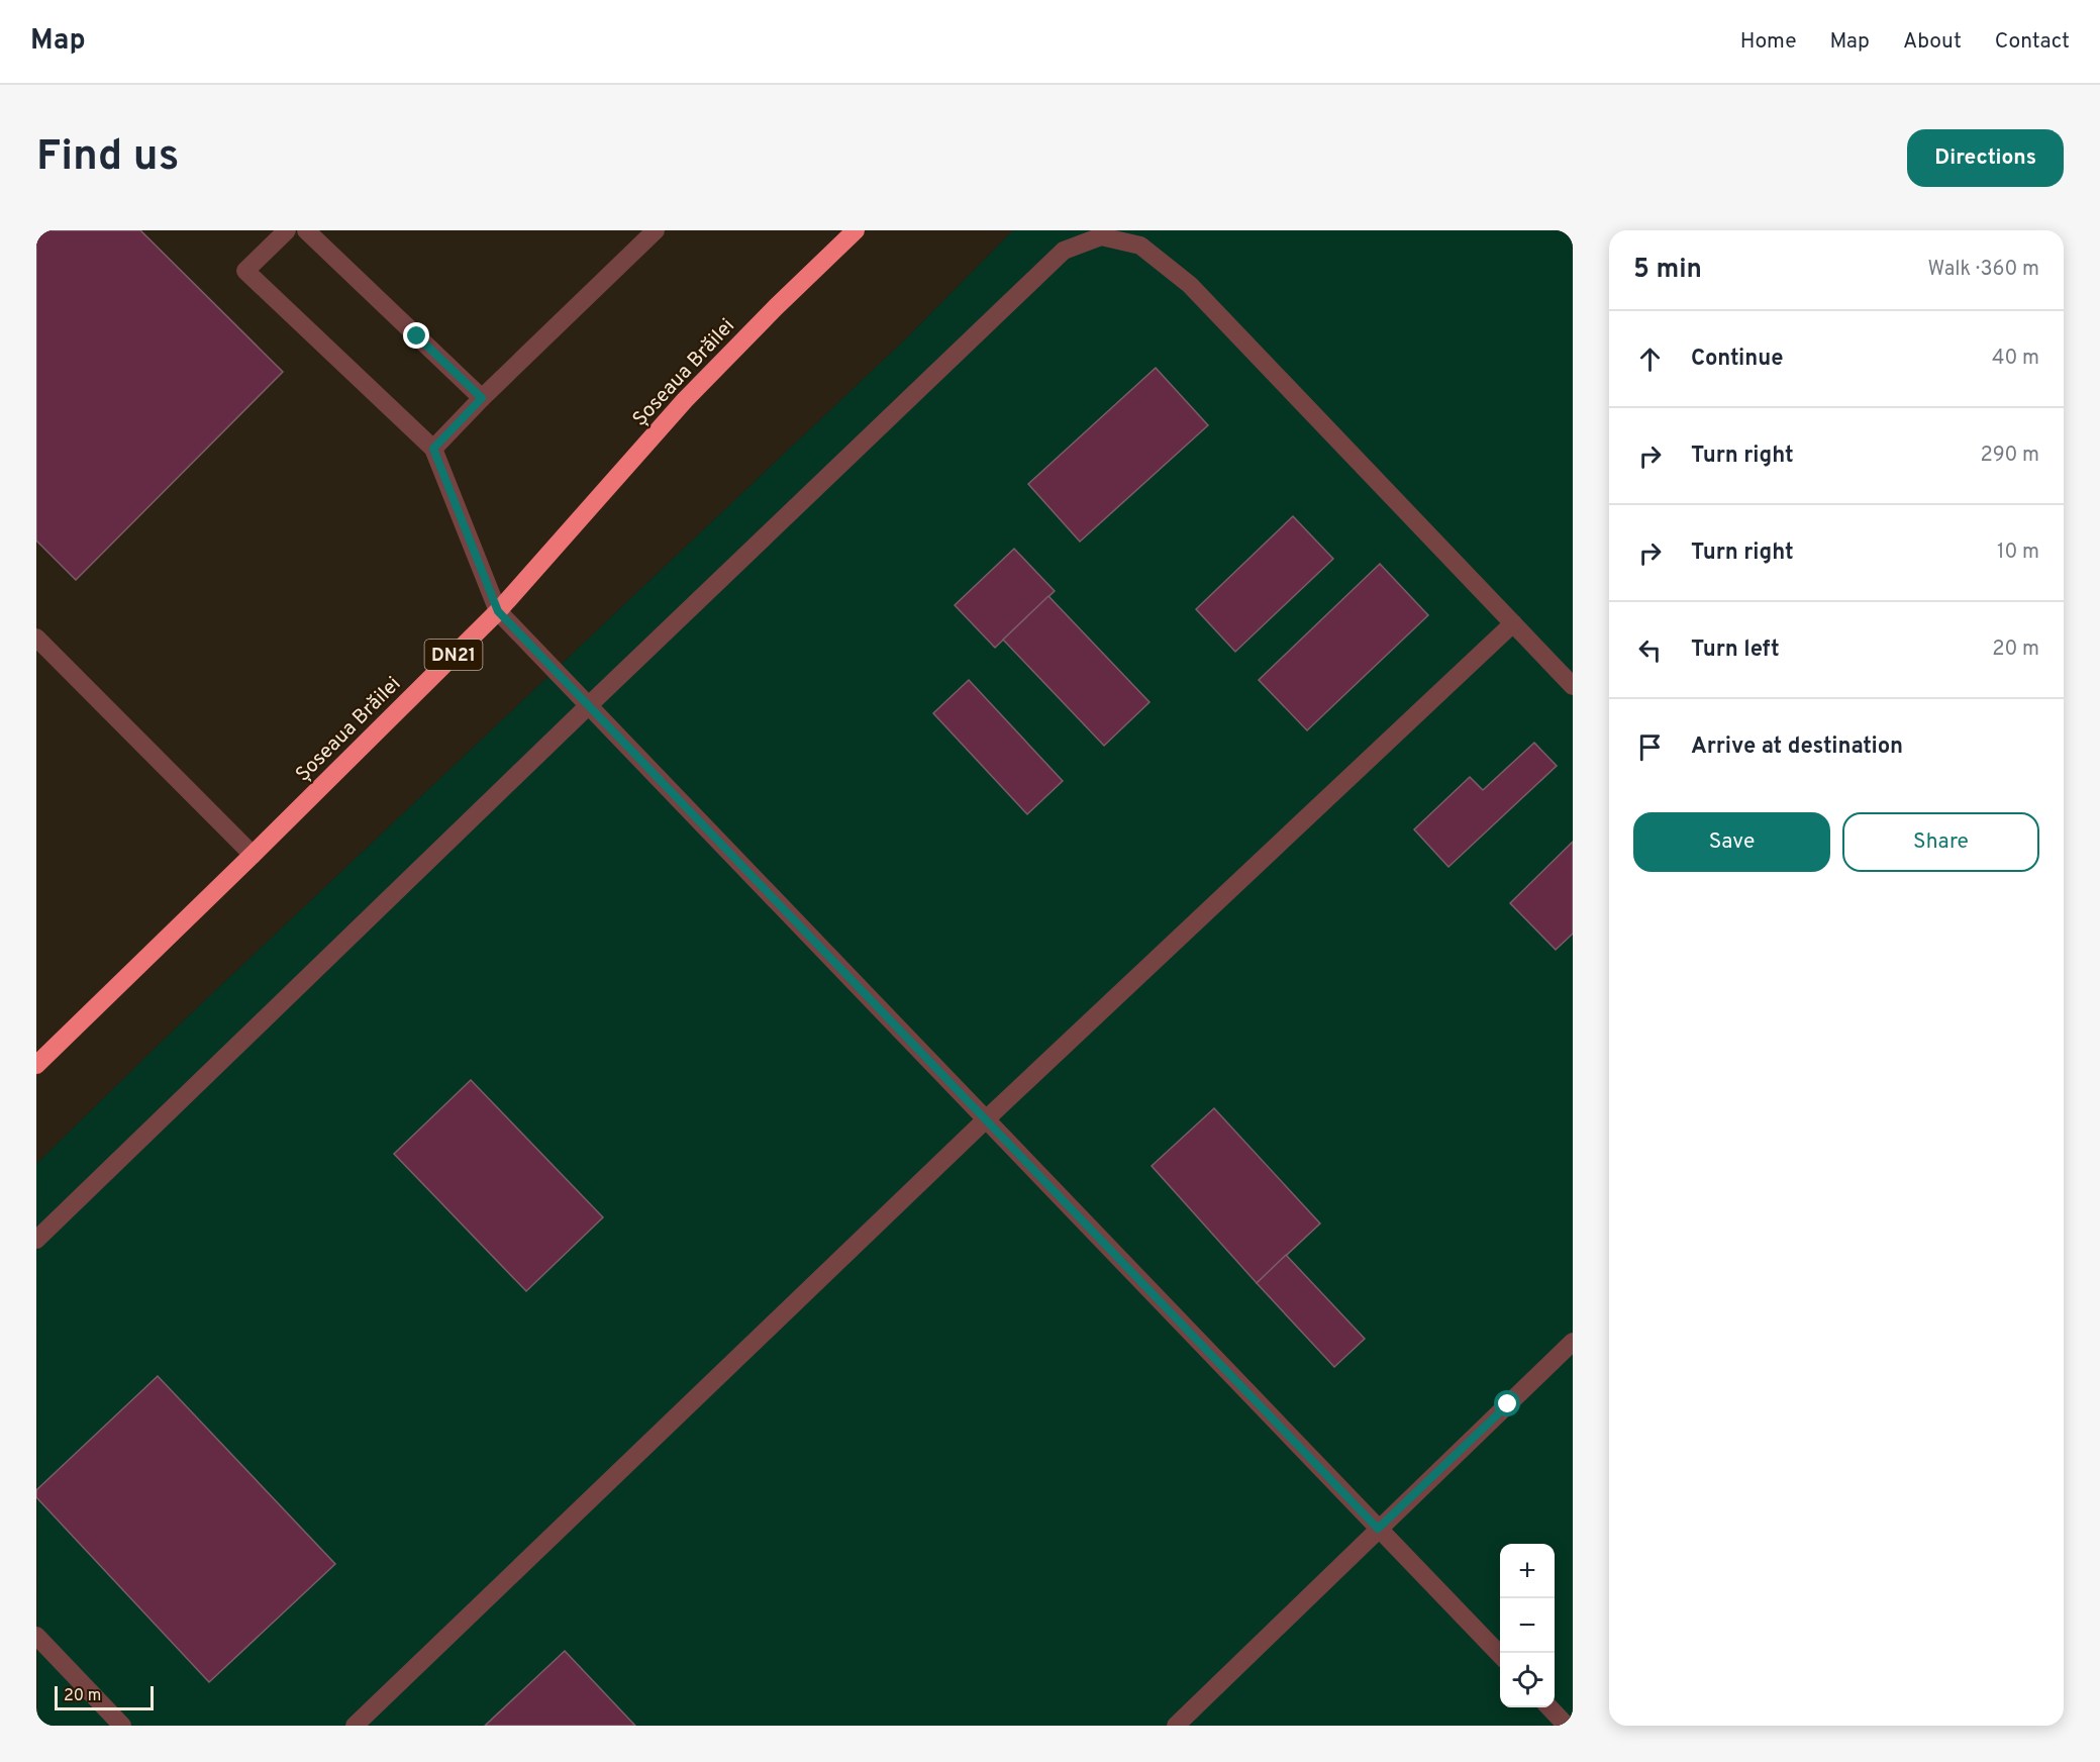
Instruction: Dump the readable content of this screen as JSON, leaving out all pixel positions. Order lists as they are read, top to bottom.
{
  "streets": {
    "highway": ["Șoseaua Brăilei", "DN21"]
  },
  "scale_bar": "20 m",
  "page": {
    "header": "Map",
    "nav": [
      "Home",
      "Map",
      "About",
      "Contact"
    ],
    "buttons": [
      "Directions",
      ["Save", "Share"]
    ],
    "title": "Find us",
    "heading": ["5 min", "Walk · 360 m"],
    "list": [
      ["Continue", "40 m"],
      ["Turn right", "290 m"],
      ["Turn right", "10 m"],
      ["Turn left", "20 m"],
      "Arrive at destination"
    ],
    "map_buttons": ["+", "−"],
    "scale": "20 m"
  }
}
